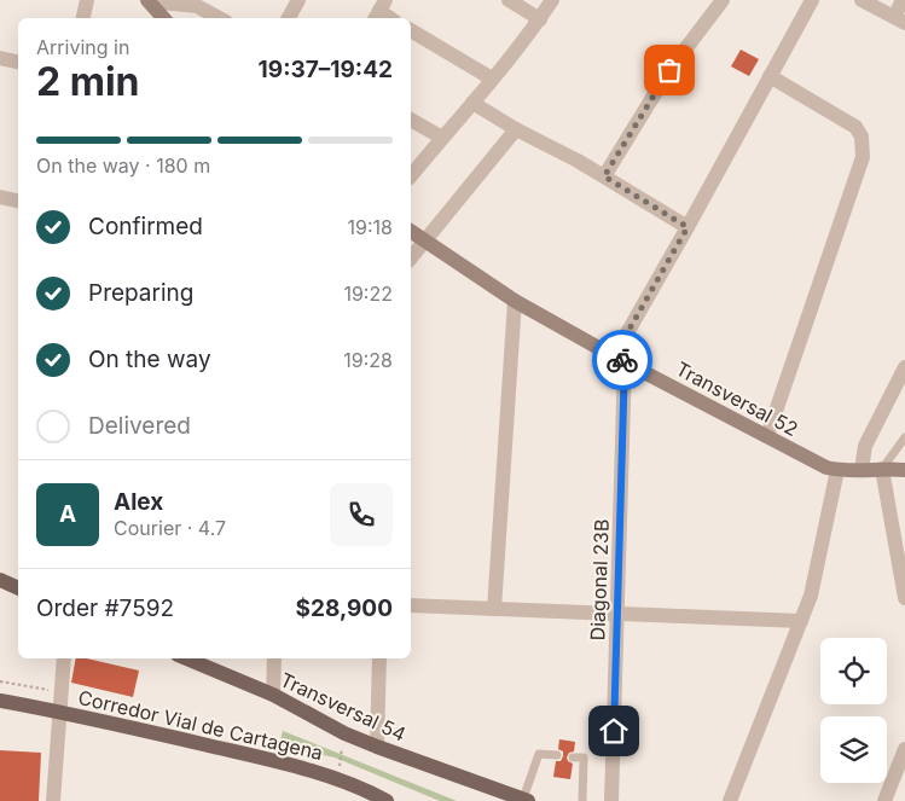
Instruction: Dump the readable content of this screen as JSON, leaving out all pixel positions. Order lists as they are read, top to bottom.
{
  "streets": {
    "main road": ["Transversal 54", "Corredor Vial de Cartagena"],
    "street": ["Transversal 52", "Diagonal 23B"]
  },
  "crossings": [
    ["Transversal 52", "Diagonal 23B"]
  ],
  "page": {
    "heading": ["2 min", "Arriving in", "19:37–19:42"],
    "panel": [
      "Alex",
      "Courier · 4.7",
      "Order #7592",
      "$28,900"
    ],
    "bar": "On the way · 180 m",
    "list": [
      ["Confirmed", "19:18"],
      ["Preparing", "19:22"],
      ["On the way", "19:28"],
      "Delivered"
    ],
    "round": "A"
  }
}
